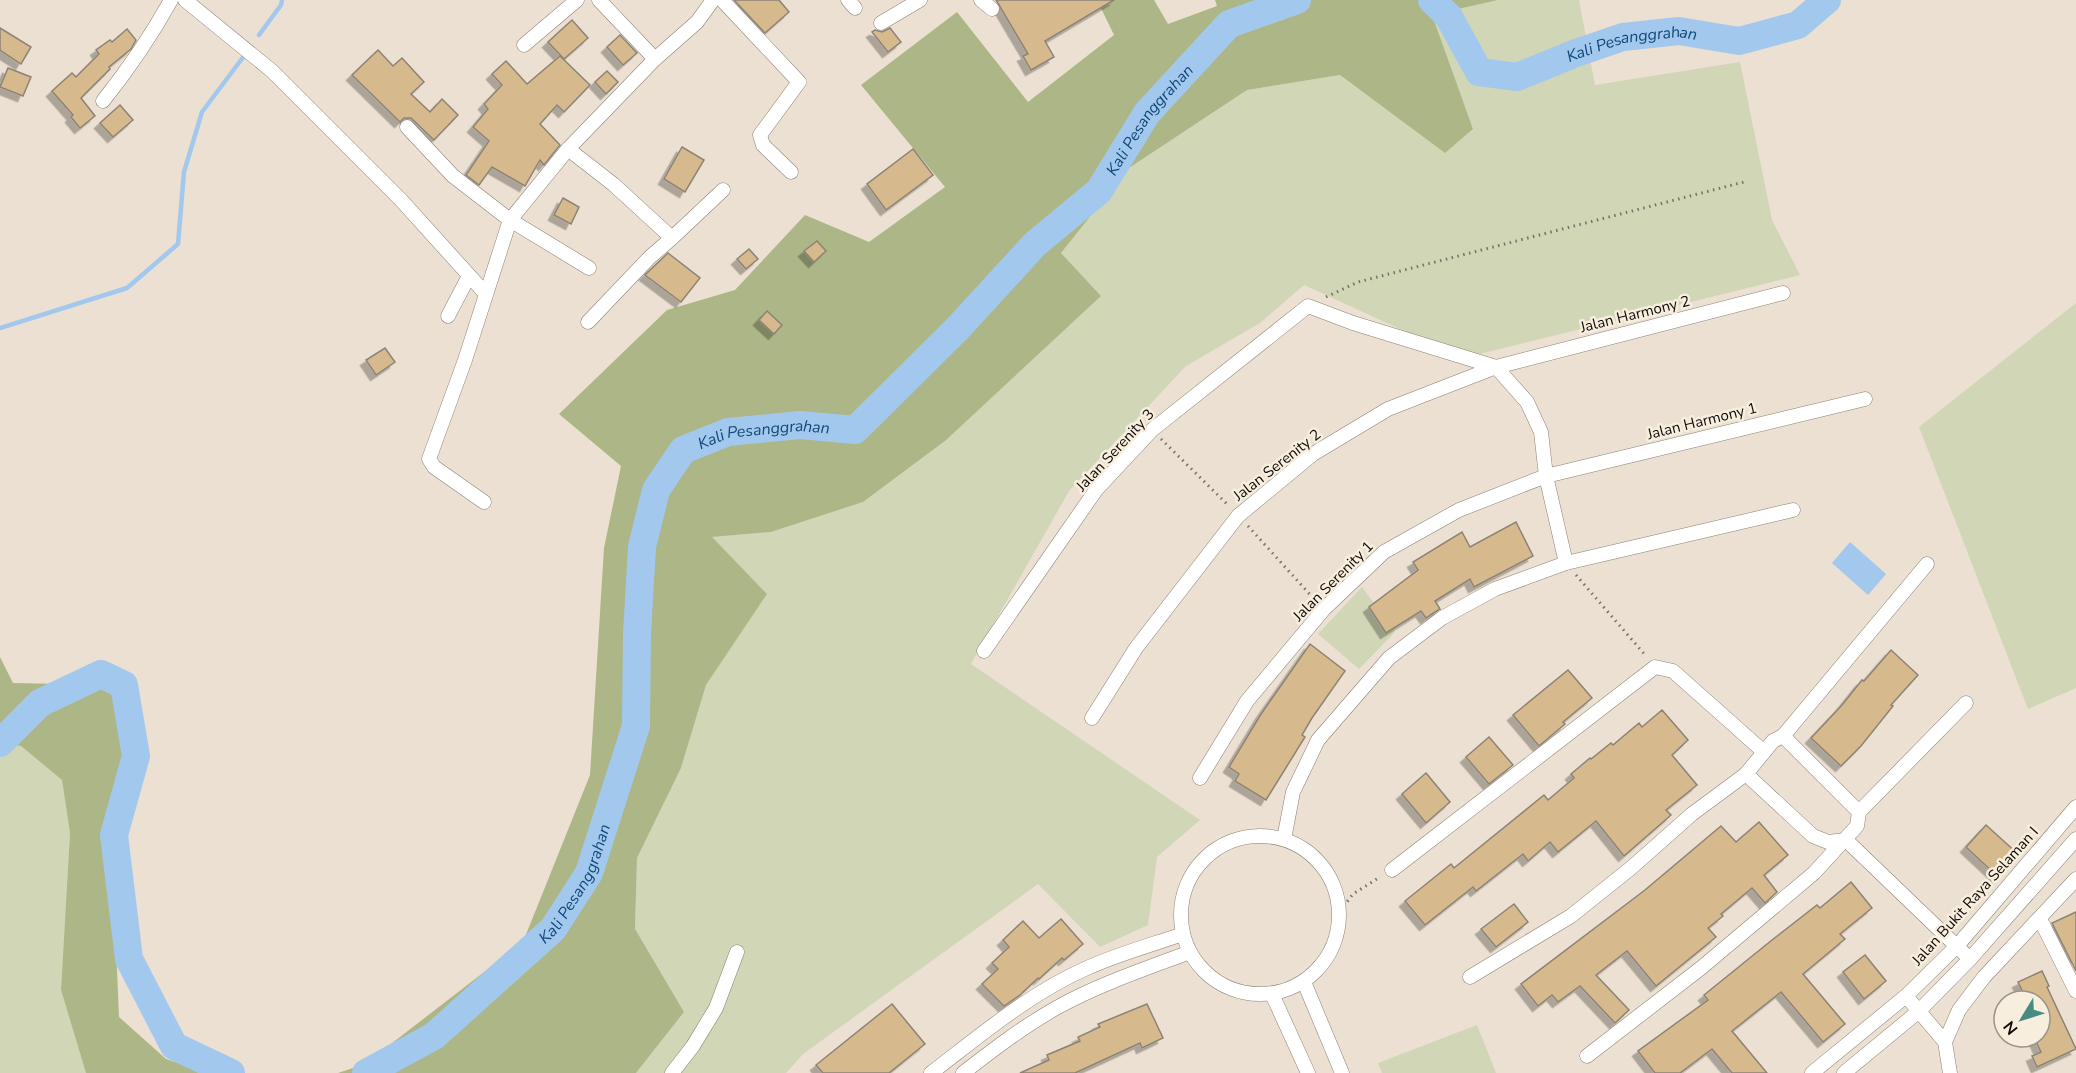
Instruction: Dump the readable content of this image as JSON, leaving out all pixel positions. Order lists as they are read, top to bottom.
{
  "streets": {
    "street": [
      "Jalan Harmony 2",
      "Jalan Harmony 1",
      "Jalan Serenity 3",
      "Jalan Serenity 2",
      "Jalan Serenity 1",
      "Jalan Bukit Raya Selaman I"
    ]
  },
  "crossings": [
    ["Jalan Harmony 2", "Jalan Serenity 2"],
    ["Jalan Harmony 1", "Jalan Serenity 1"]
  ],
  "water": ["Kali Pesanggrahan"],
  "north": "bottom left"
}
